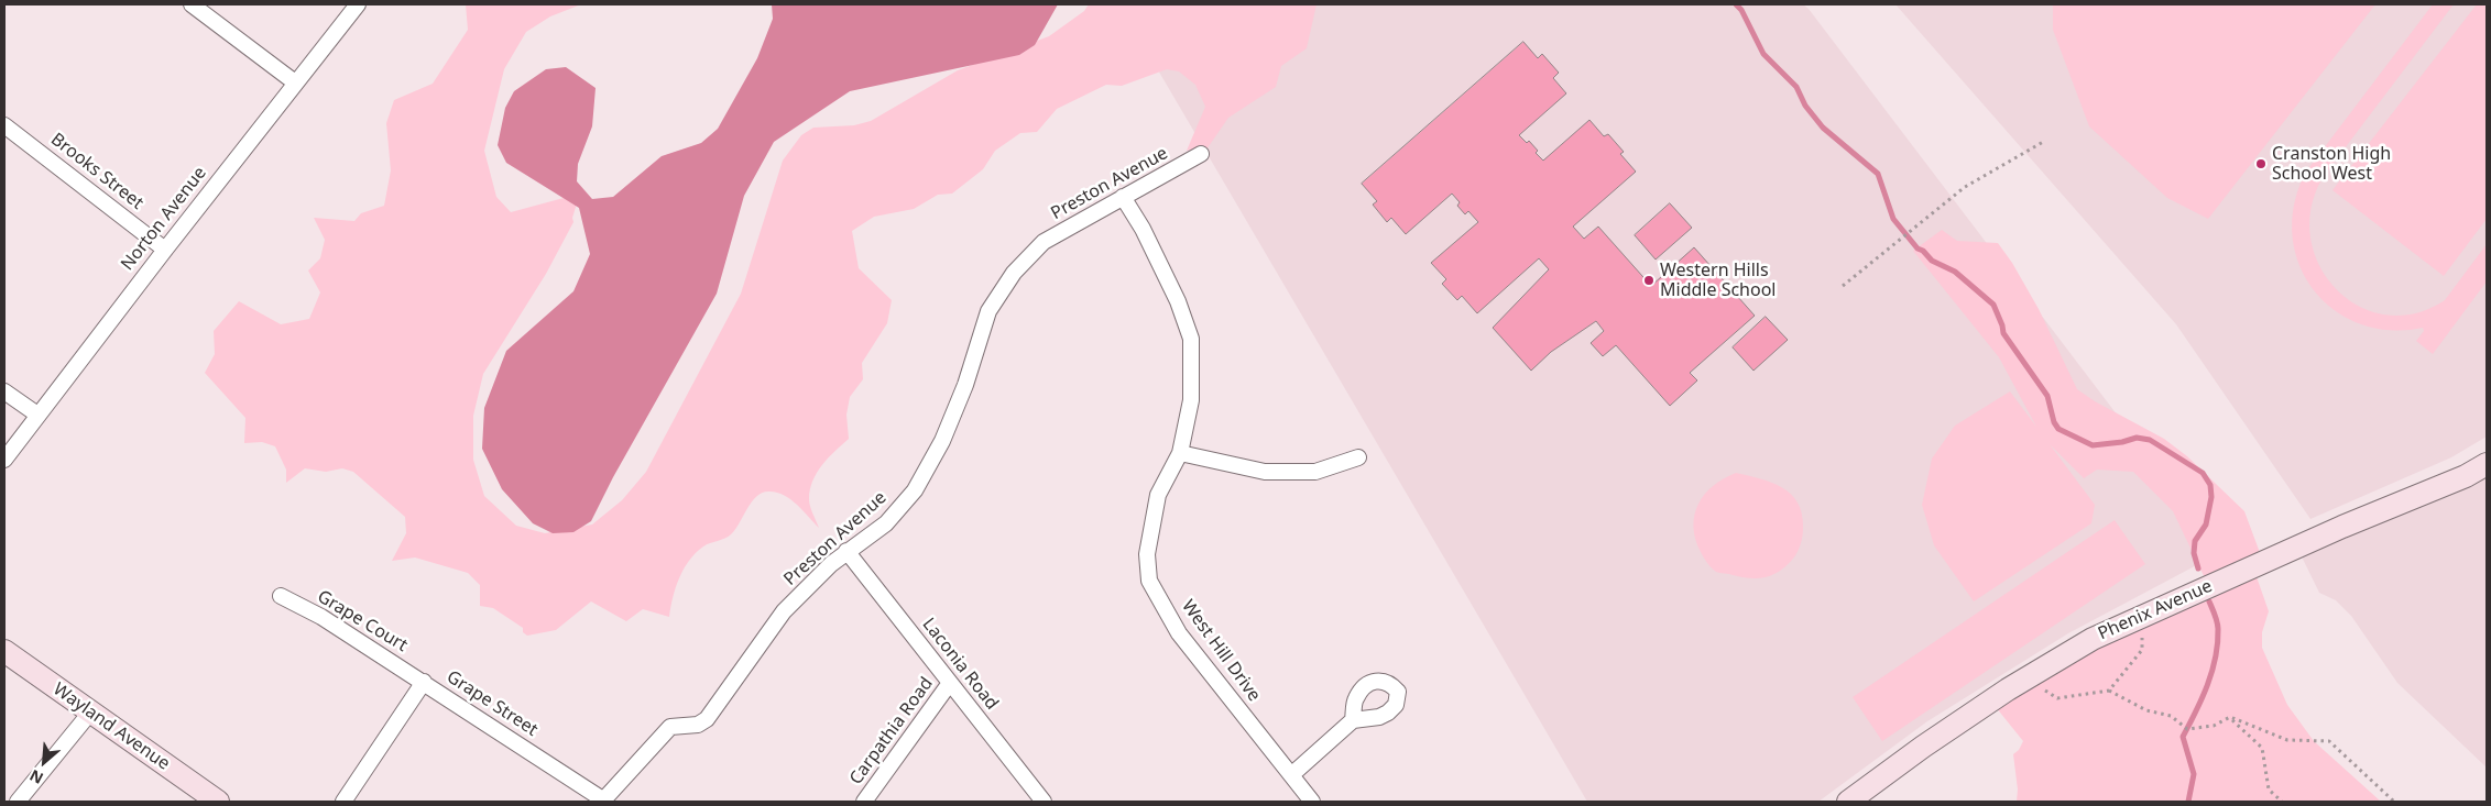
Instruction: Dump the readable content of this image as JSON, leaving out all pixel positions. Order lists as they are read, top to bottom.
{
  "streets": {
    "main road": ["Phenix Avenue", "Wayland Avenue"],
    "street": [
      "Brooks Street",
      "Preston Avenue",
      "Norton Avenue",
      "Grape Court",
      "West Hill Drive",
      "Laconia Road",
      "Grape Street",
      "Carpathia Road"
    ]
  },
  "crossings": [
    ["Brooks Street", "Norton Avenue"],
    ["Preston Avenue", "West Hill Drive"],
    ["Preston Avenue", "Laconia Road"],
    ["Preston Avenue", "Grape Street"],
    ["Grape Court", "Grape Street"],
    ["Laconia Road", "Carpathia Road"]
  ],
  "places": ["Cranston High School West", "Western Hills Middle School"],
  "north": "bottom left"
}
